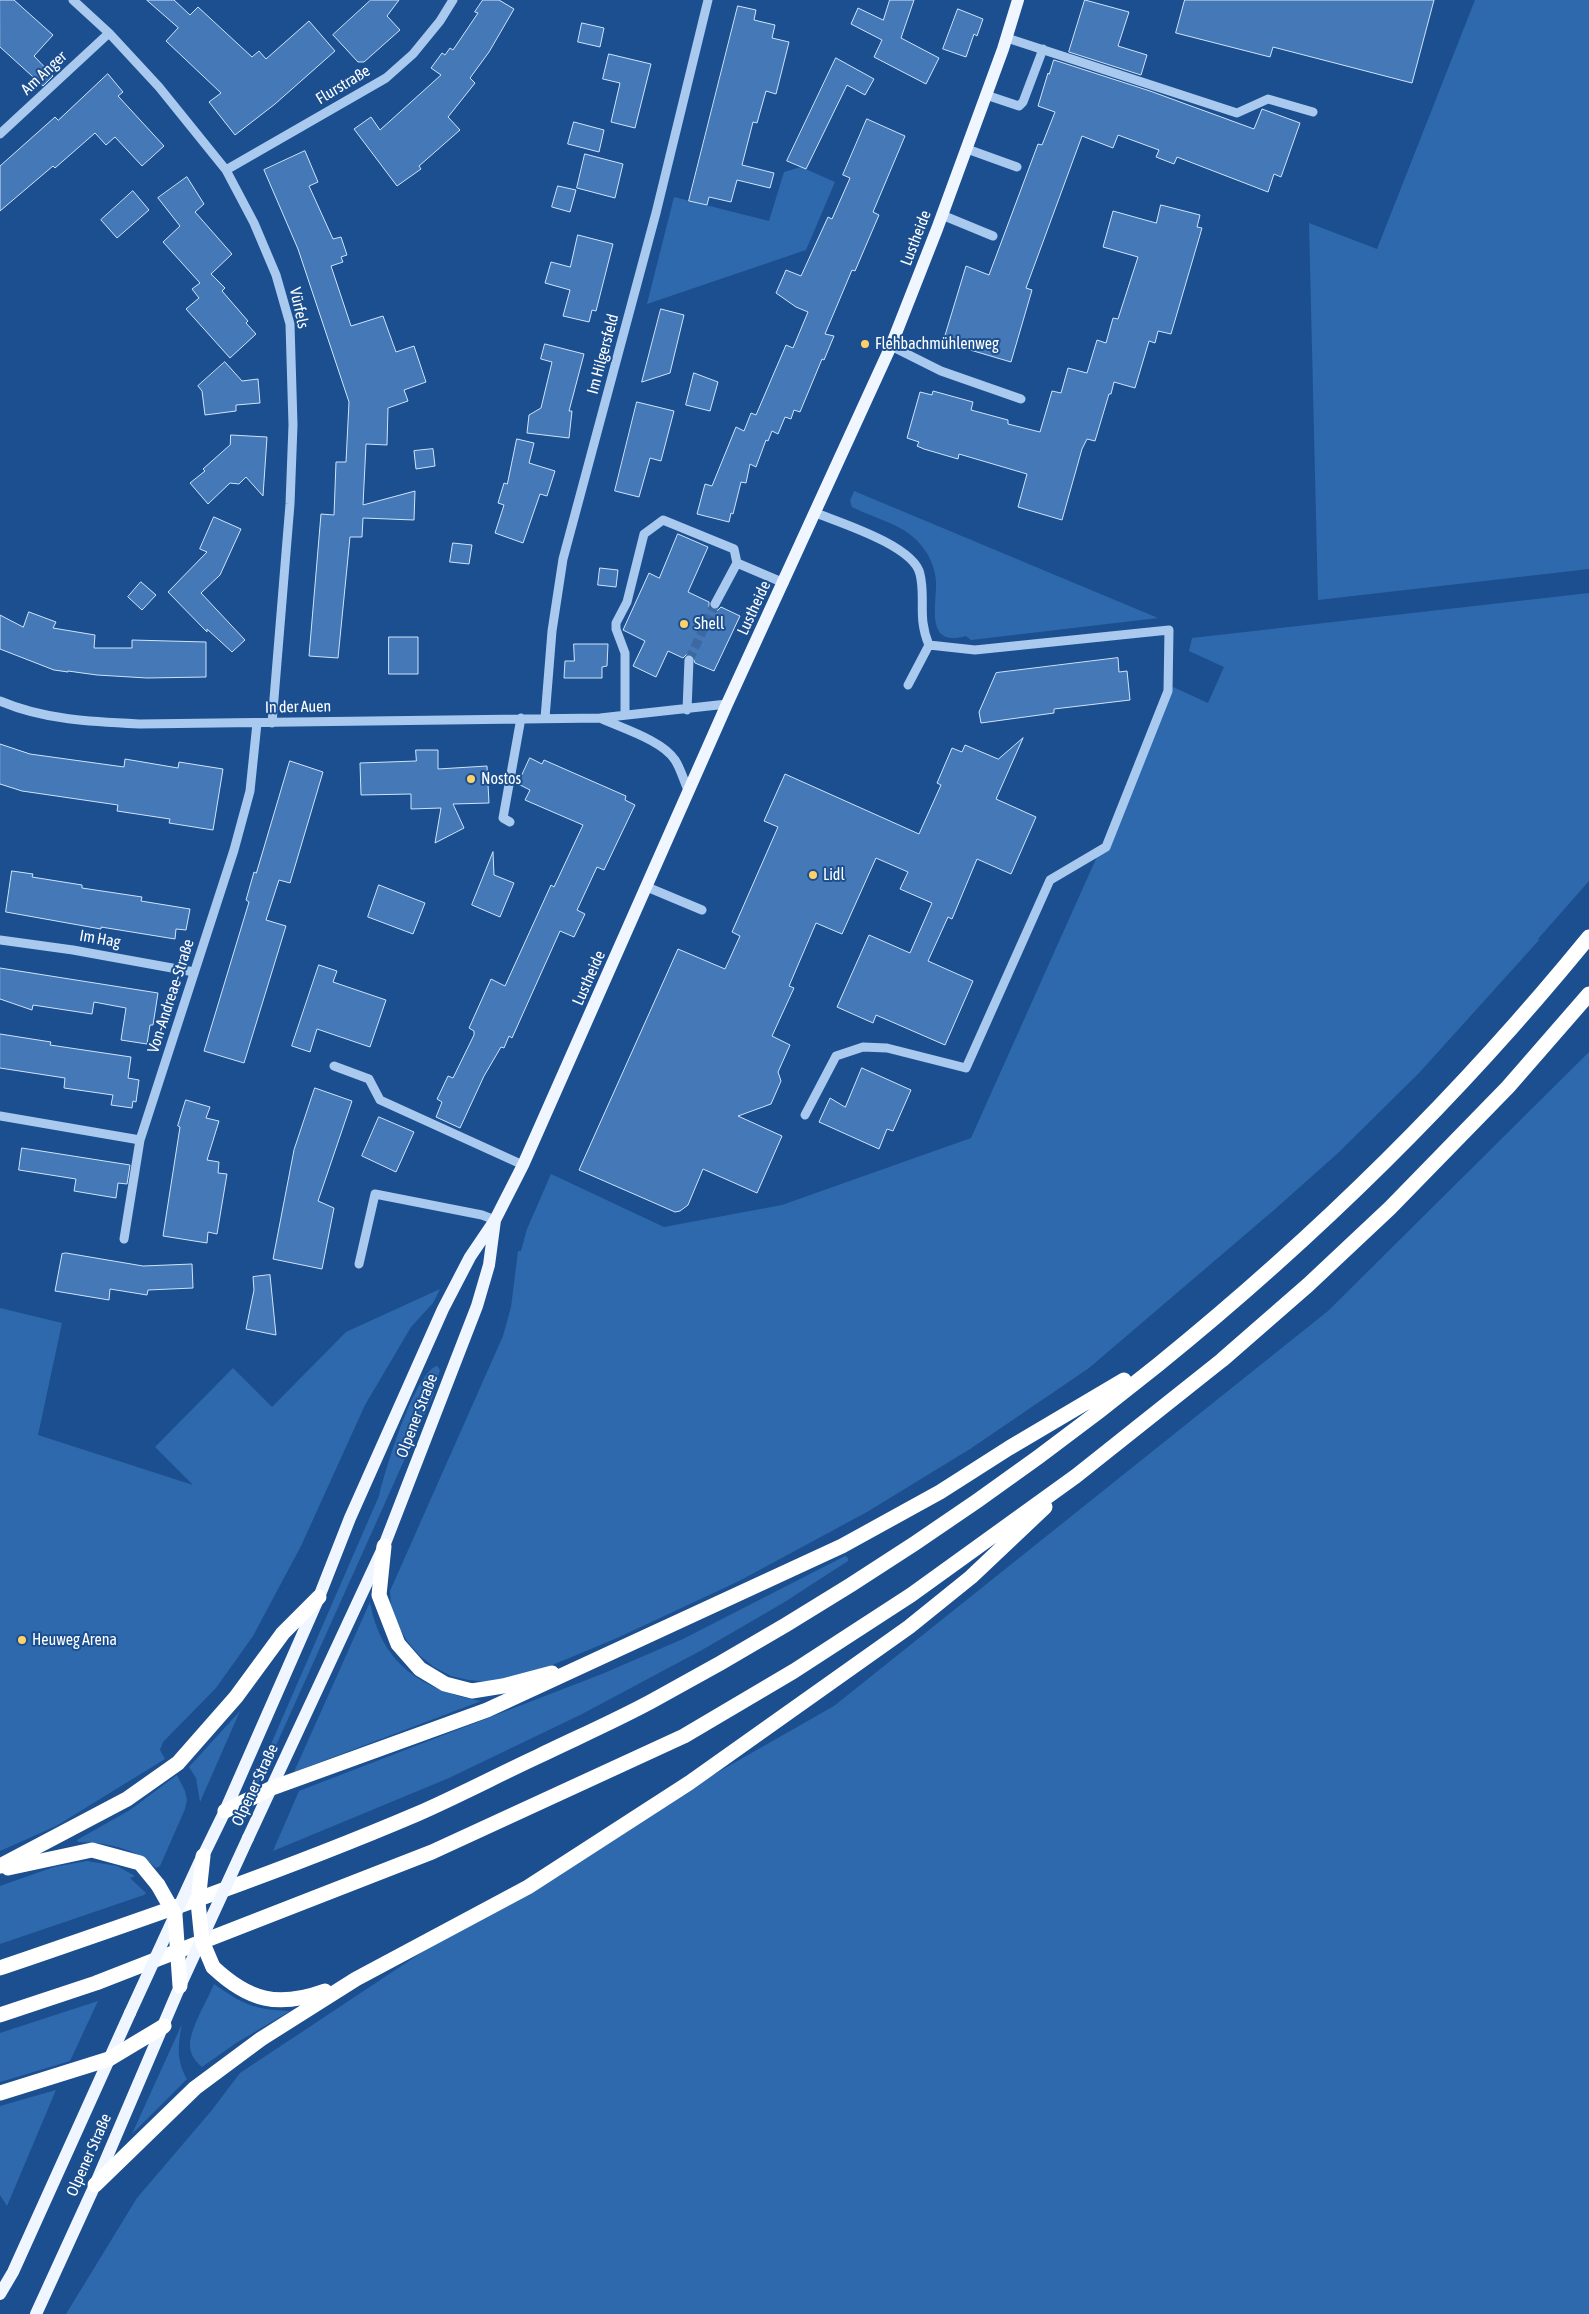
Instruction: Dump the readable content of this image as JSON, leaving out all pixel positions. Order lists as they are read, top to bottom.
{
  "streets": {
    "main road": ["Lustheide", "Olpener Straße"],
    "street": [
      "Am Anger",
      "Flurstraße",
      "Vürfels",
      "Im Hilgersfeld",
      "In der Auen",
      "Im Hag",
      "Von-Andreae-Straße"
    ]
  },
  "crossings": [
    ["Am Anger", "Vürfels"],
    ["Flurstraße", "Vürfels"],
    ["Lustheide", "In der Auen"],
    ["Lustheide", "Olpener Straße"],
    ["Vürfels", "In der Auen"],
    ["Im Hilgersfeld", "In der Auen"],
    ["In der Auen", "Von-Andreae-Straße"],
    ["Im Hag", "Von-Andreae-Straße"]
  ],
  "places": [
    "Flehbachmühlenweg",
    "Shell",
    "Nostos",
    "Lidl",
    "Heuweg Arena"
  ]
}
